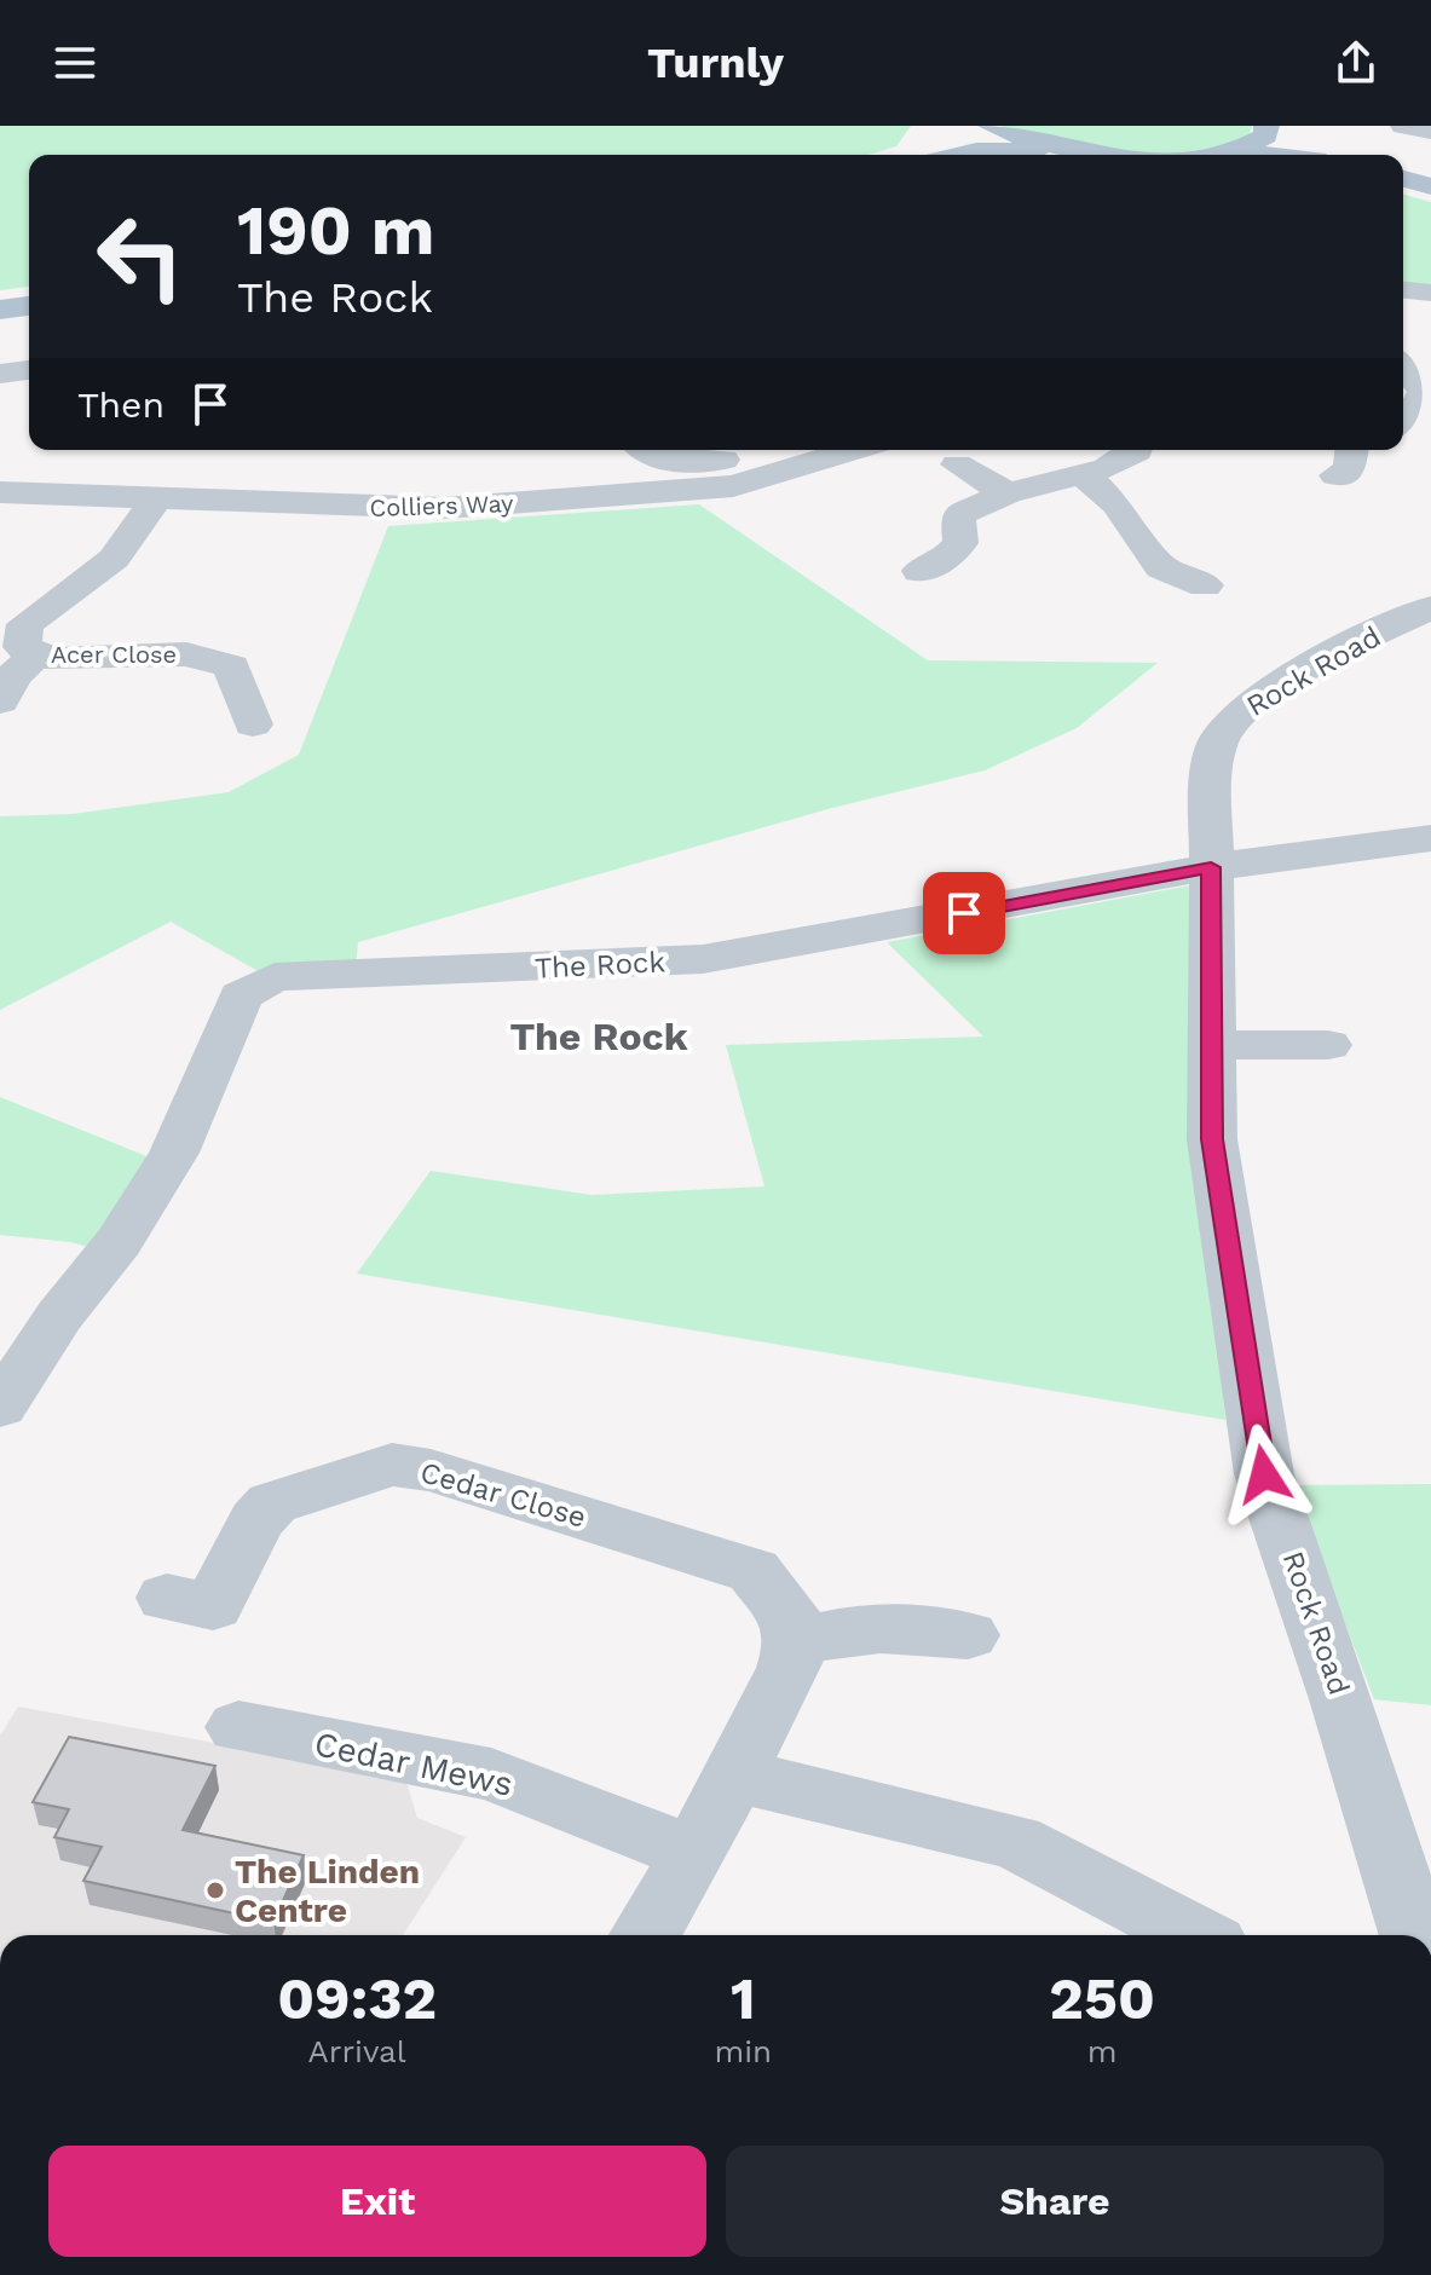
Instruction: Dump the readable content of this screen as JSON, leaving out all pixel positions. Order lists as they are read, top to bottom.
{
  "streets": {
    "street": [
      "Colliers Way",
      "Acer Close",
      "Rock Road",
      "The Rock",
      "Cedar Close",
      "Cedar Mews"
    ]
  },
  "crossings": [
    ["Colliers Way", "Acer Close"],
    ["Rock Road", "The Rock"]
  ],
  "districts": ["The Rock"],
  "places": ["The Linden Centre"],
  "page": {
    "header": "Turnly",
    "turn": ["190 m", "The Rock"],
    "then": "Then",
    "eta": [
      "09:32",
      "Arrival",
      "1",
      "min",
      "250",
      "m"
    ],
    "buttons": ["Exit", "Share"]
  }
}
